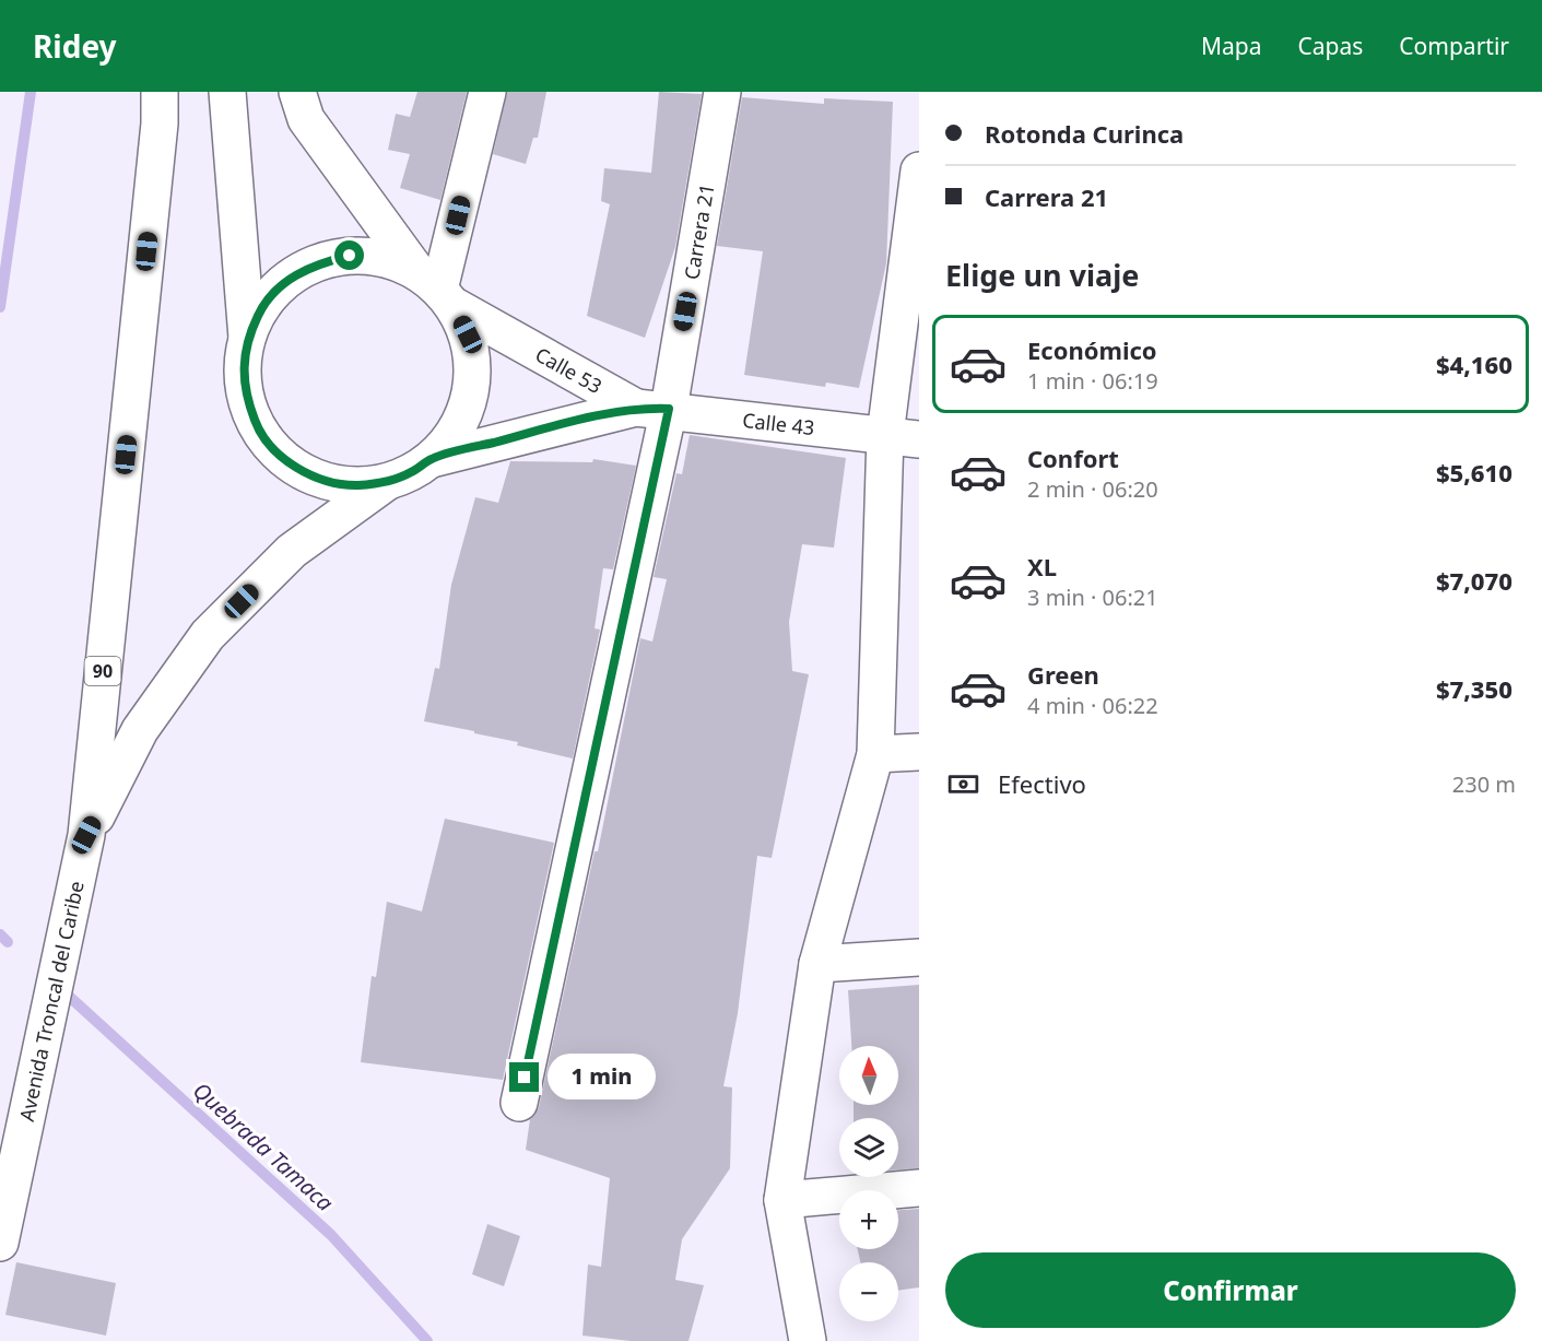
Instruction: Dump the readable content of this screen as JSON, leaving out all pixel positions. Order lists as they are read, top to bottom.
{
  "streets": {
    "main road": [
      "Carrera 21",
      "Calle 53",
      "Calle 43",
      "90",
      "Avenida Troncal del Caribe"
    ]
  },
  "crossings": [
    ["Carrera 21", "Calle 53"],
    ["Carrera 21", "Calle 43"],
    ["Calle 53", "Calle 43"]
  ],
  "water": ["Quebrada Tamaca"],
  "north": "top",
  "page": {
    "header": "Ridey",
    "nav": ["Mapa", "Capas", "Compartir"],
    "banner": ["Rotonda Curinca", "Carrera 21"],
    "heading": "Elige un viaje",
    "list": [
      {
        "name": "Económico",
        "note": "1 min · 06:19",
        "value": "$4,160"
      },
      {
        "name": "Confort",
        "note": "2 min · 06:20",
        "value": "$5,610"
      },
      {
        "name": "XL",
        "note": "3 min · 06:21",
        "value": "$7,070"
      },
      {
        "name": "Green",
        "note": "4 min · 06:22",
        "value": "$7,350"
      }
    ],
    "pay": ["Efectivo", "230 m"],
    "map_buttons": ["+", "−"],
    "bubble": "1 min",
    "buttons": "Confirmar"
  }
}
